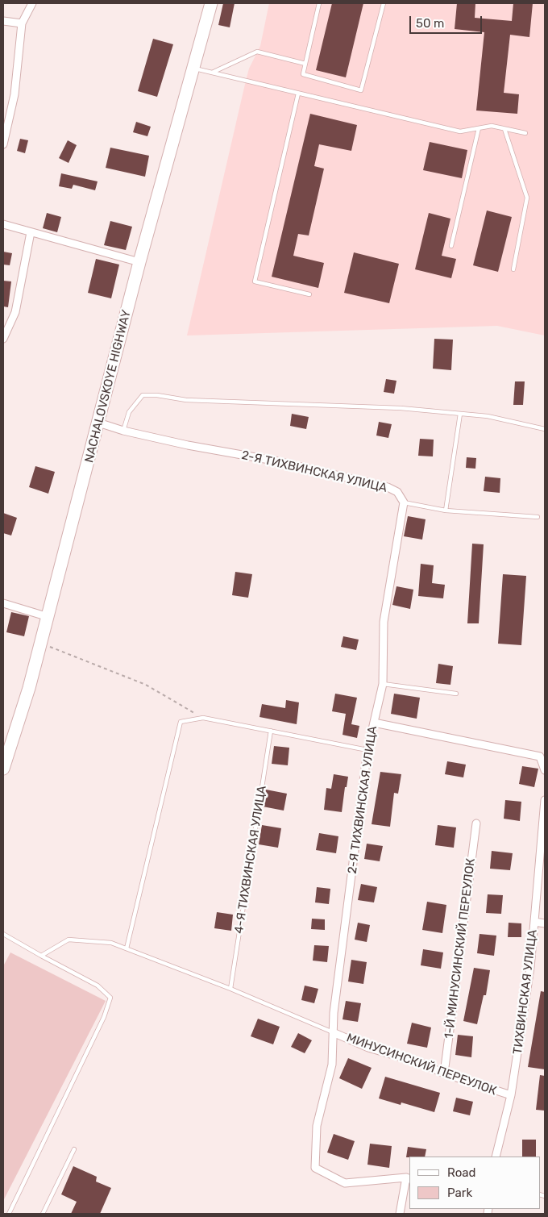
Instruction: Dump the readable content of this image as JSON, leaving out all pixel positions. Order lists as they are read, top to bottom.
{
  "streets": {
    "main road": ["NACHALOVSKOYE HIGHWAY"],
    "street": [
      "2-Я ТИХВИНСКАЯ УЛИЦА",
      "1-Й МИНУСИНСКИЙ ПЕРЕУЛОК",
      "ТИХВИНСКАЯ УЛИЦА",
      "МИНУСИНСКИЙ ПЕРЕУЛОК"
    ],
    "lane": ["4-Я ТИХВИНСКАЯ УЛИЦА"]
  },
  "crossings": [
    ["NACHALOVSKOYE HIGHWAY", "2-Я ТИХВИНСКАЯ УЛИЦА"],
    ["2-Я ТИХВИНСКАЯ УЛИЦА", "МИНУСИНСКИЙ ПЕРЕУЛОК"],
    ["1-Й МИНУСИНСКИЙ ПЕРЕУЛОК", "МИНУСИНСКИЙ ПЕРЕУЛОК"],
    ["ТИХВИНСКАЯ УЛИЦА", "МИНУСИНСКИЙ ПЕРЕУЛОК"]
  ],
  "legend": ["Road", "Park"],
  "scale_bar": "50 m"
}
